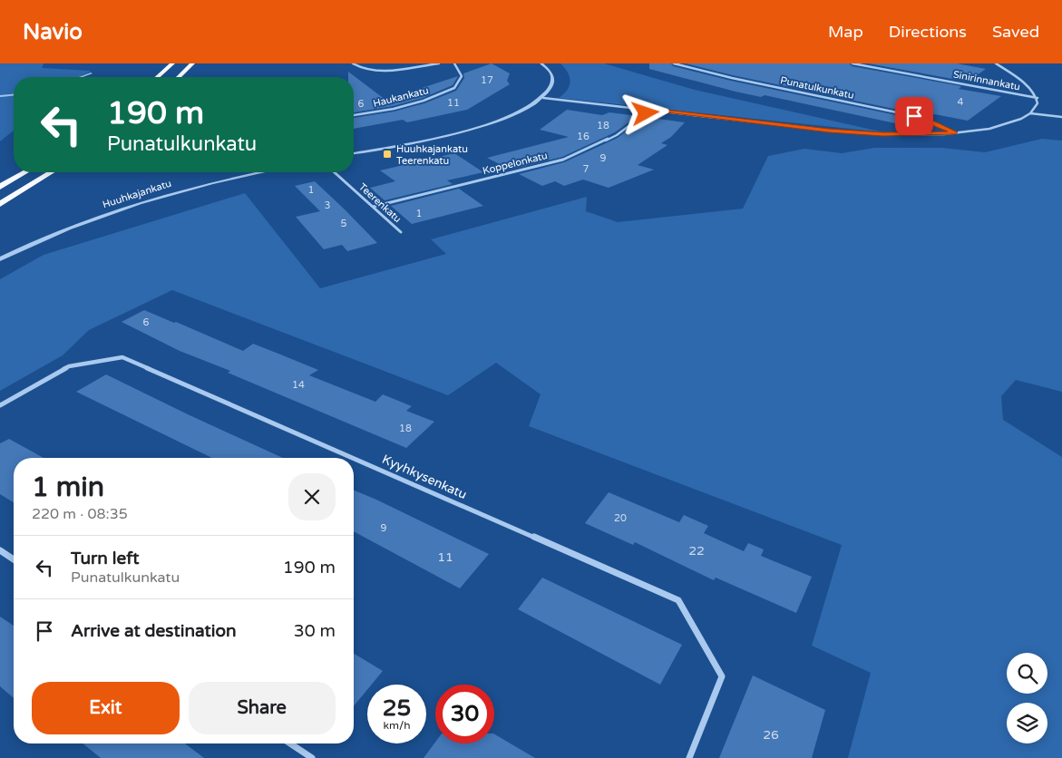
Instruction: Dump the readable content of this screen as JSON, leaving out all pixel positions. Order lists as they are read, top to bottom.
{
  "streets": {
    "street": [
      "Sinirinnankatu",
      "Punatulkunkatu",
      "Haukankatu",
      "Koppelonkatu",
      "Huuhkajankatu",
      "Teerenkatu",
      "Kyyhkysenkatu"
    ]
  },
  "crossings": [
    ["Koppelonkatu", "Teerenkatu"]
  ],
  "places": {
    "transit": ["Huuhkajankatu Teerenkatu"]
  },
  "house_numbers": [
    "17",
    "4",
    "11",
    "6",
    "18",
    "16",
    "9",
    "7",
    "1",
    "3",
    "1",
    "5",
    "6",
    "14",
    "18",
    "20",
    "9",
    "22",
    "11",
    "26"
  ],
  "page": {
    "header": "Navio",
    "nav": ["Map", "Directions", "Saved"],
    "turn": ["190 m", "Punatulkunkatu"],
    "heading": ["1 min", "220 m · 08:35"],
    "list": [
      {
        "name": "Turn left",
        "note": "Punatulkunkatu",
        "value": "190 m"
      },
      {
        "name": "Arrive at destination",
        "value": "30 m"
      }
    ],
    "buttons": ["Exit", "Share"],
    "speed": "25 km/h",
    "limit": "30"
  }
}
